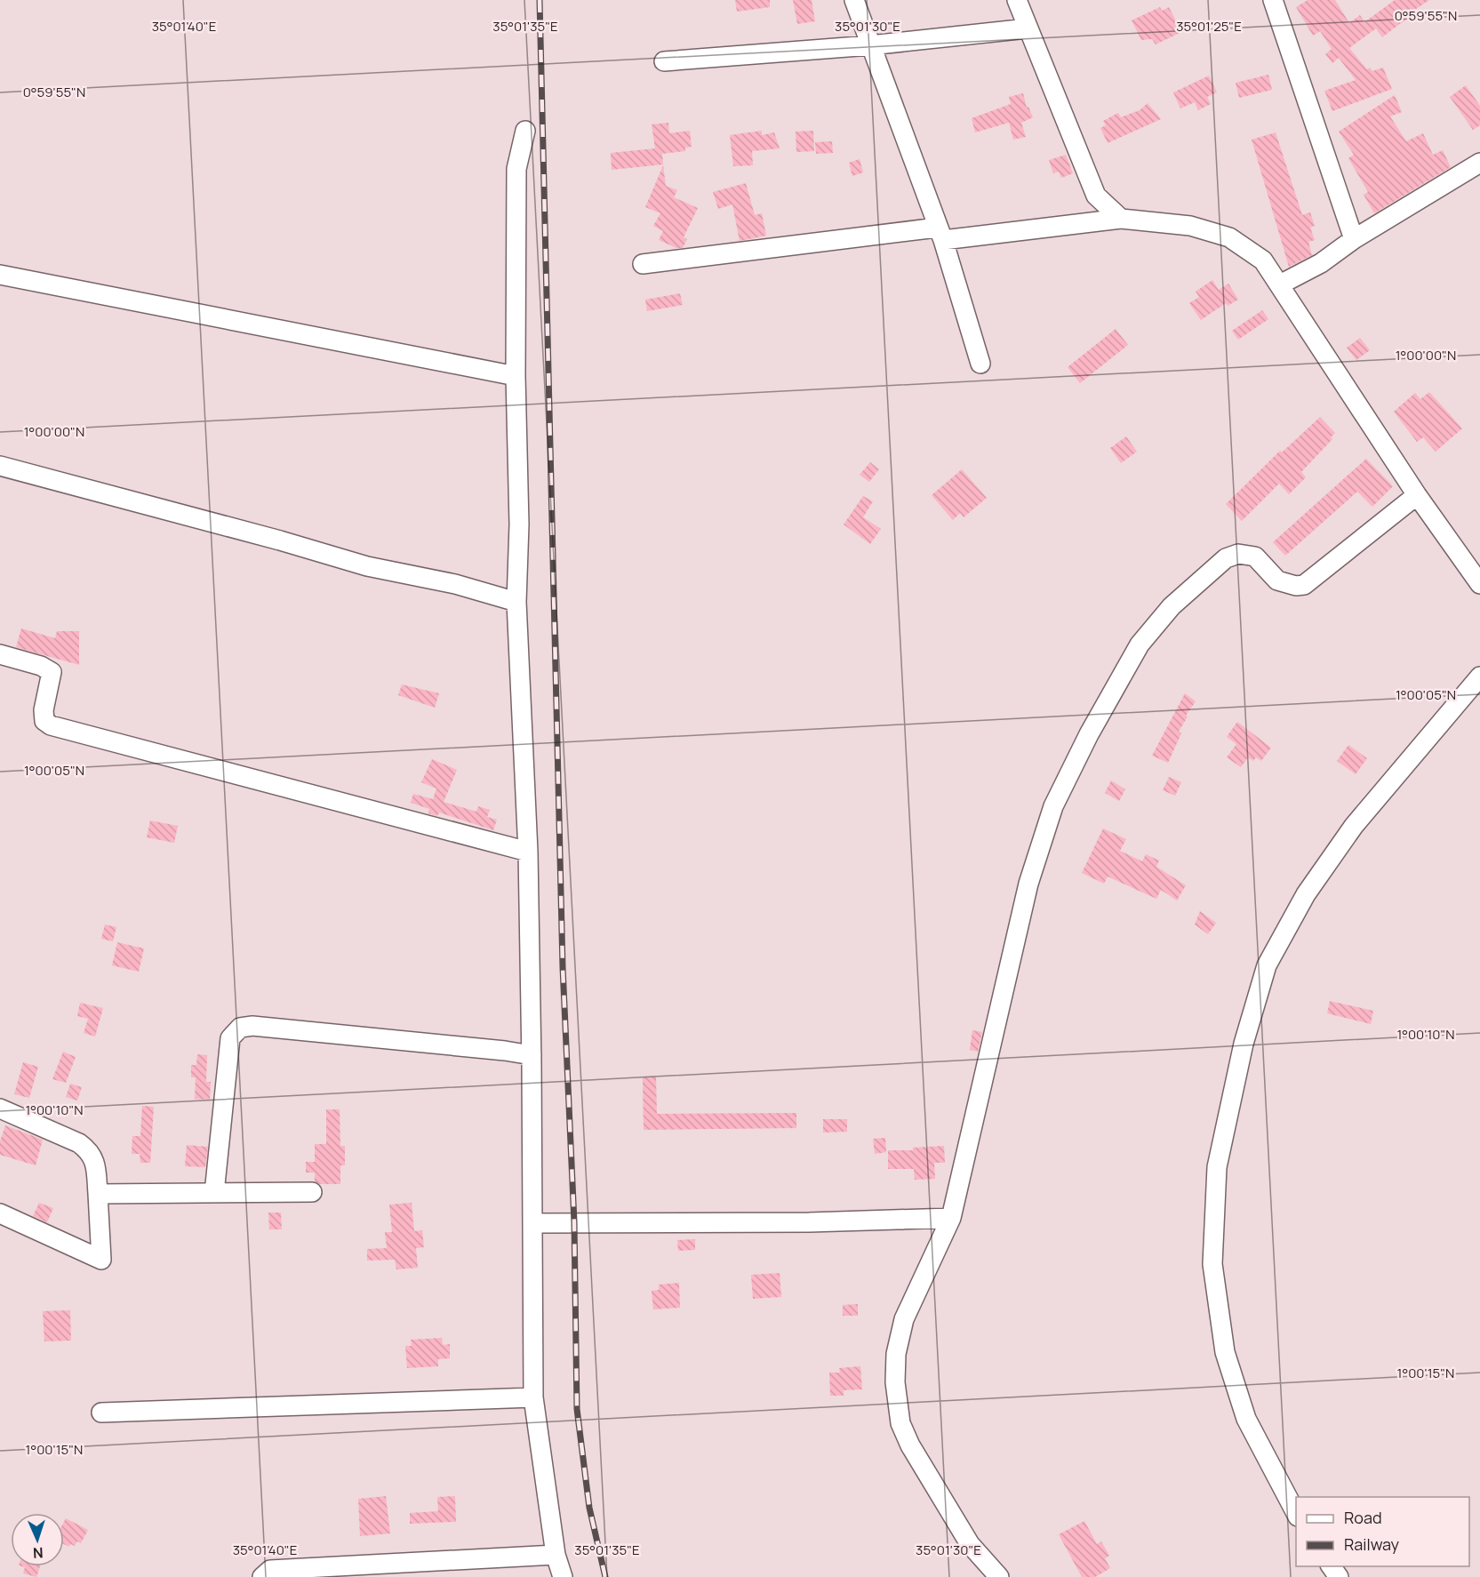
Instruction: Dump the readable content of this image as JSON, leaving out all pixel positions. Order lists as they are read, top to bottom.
{
  "legend": ["Road", "Railway"],
  "north": "bottom",
  "coordinates": [
    "0°59'55\"N",
    "35°01'40\"E",
    "35°01'35\"E",
    "35°01'30\"E",
    "35°01'25\"E",
    "1°00'00\"N",
    "1°00'05\"N",
    "1°00'10\"N",
    "1°00'15\"N"
  ]
}
